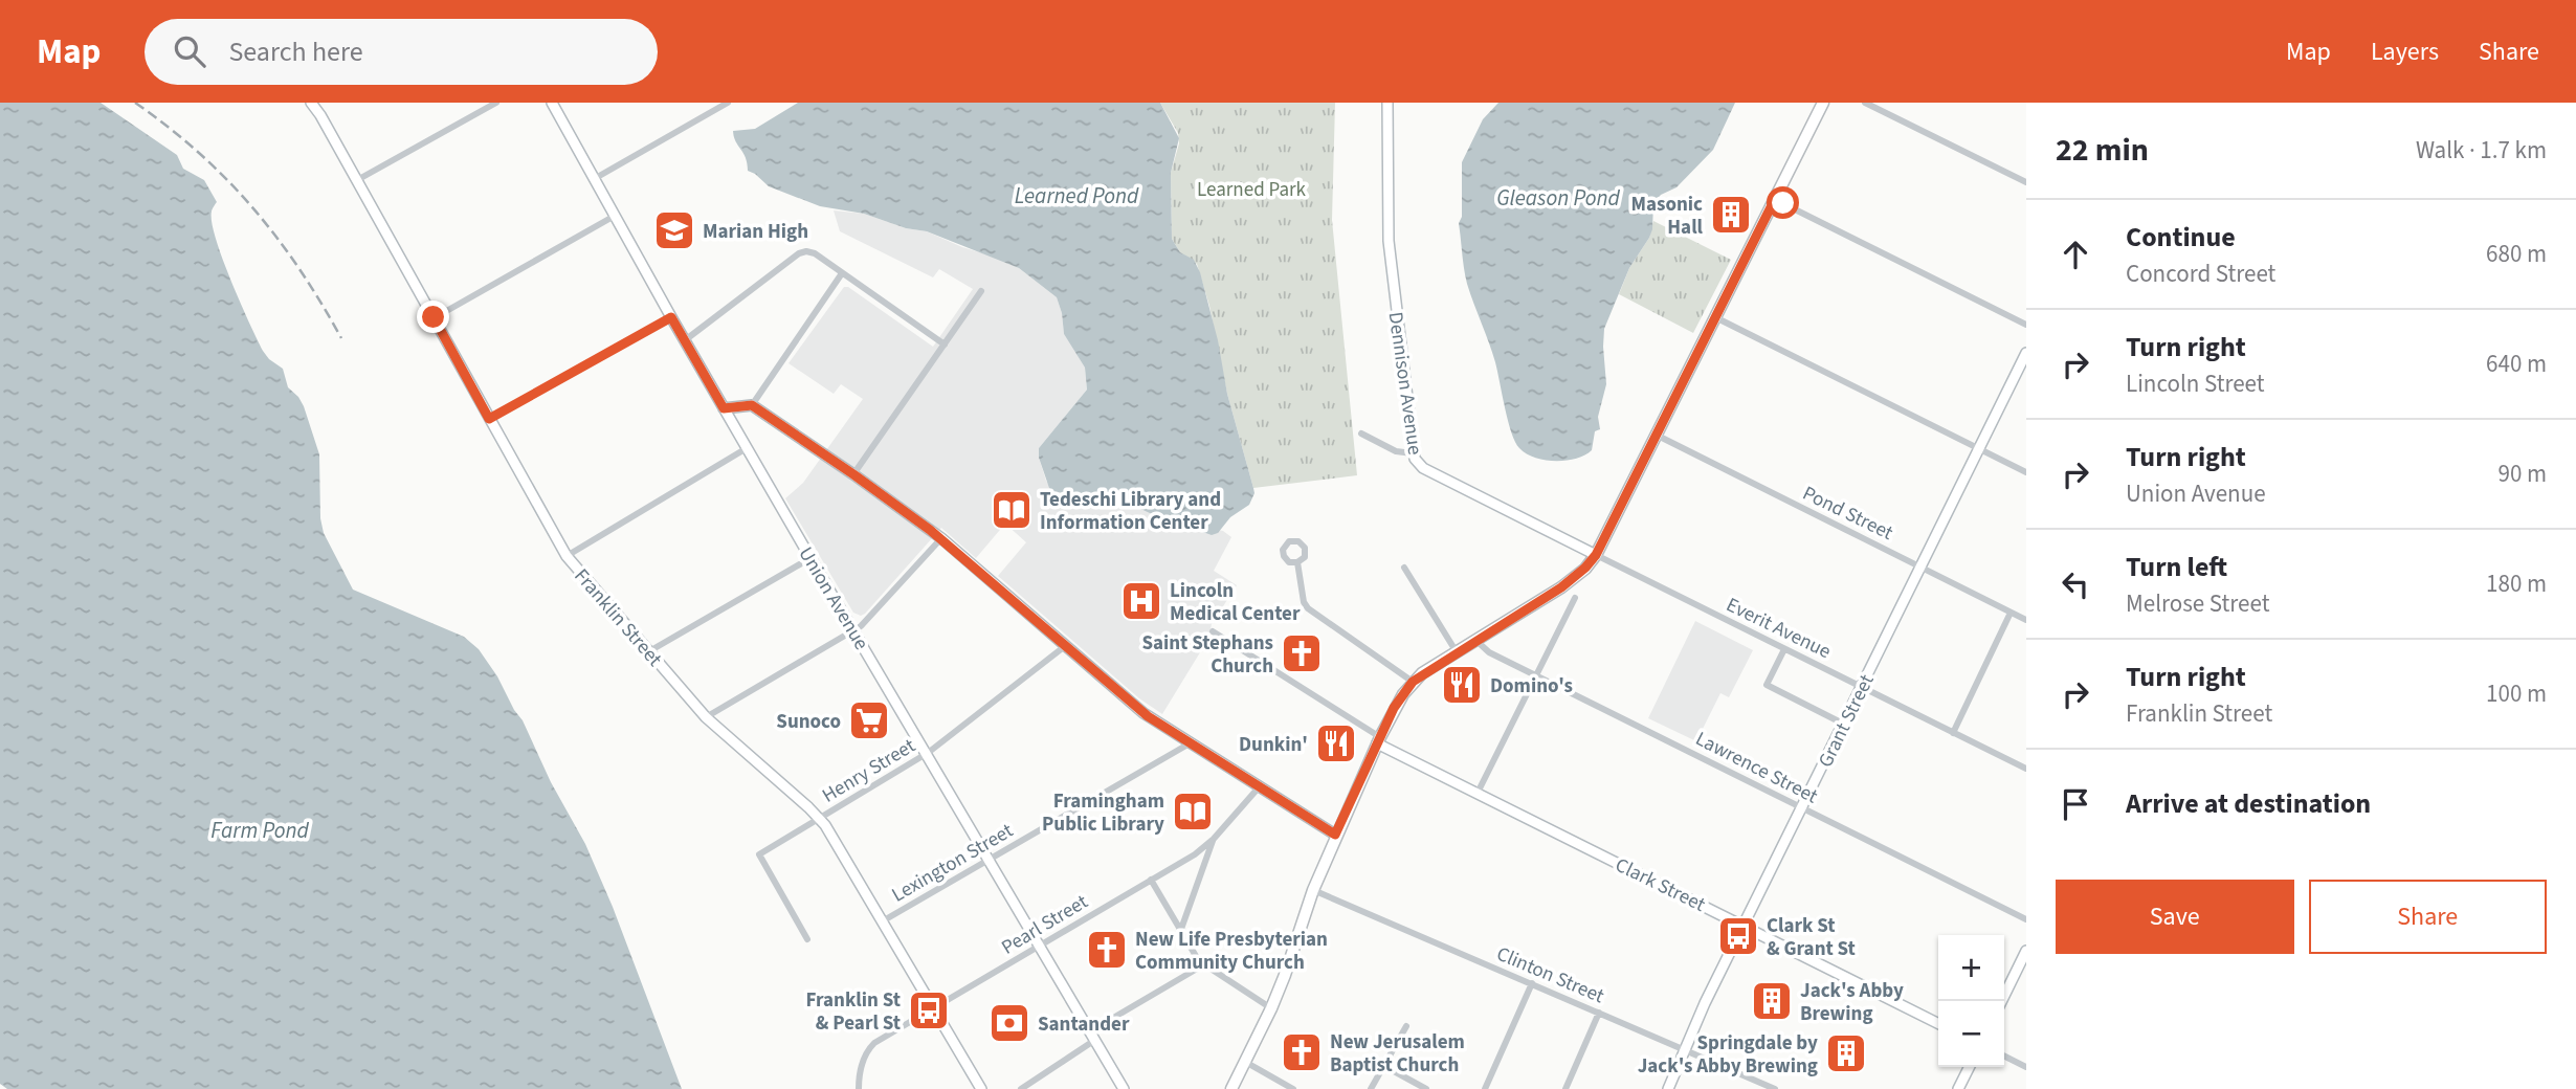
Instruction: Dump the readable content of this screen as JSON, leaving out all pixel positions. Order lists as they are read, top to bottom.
{
  "streets": {
    "street": [
      "Dennison Avenue",
      "Pond Street",
      "Union Avenue",
      "Franklin Street",
      "Everit Avenue",
      "Grant Street",
      "Lawrence Street",
      "Henry Street",
      "Lexington Street",
      "Clark Street",
      "Pearl Street",
      "Clinton Street"
    ]
  },
  "crossings": [
    ["Dennison Avenue", "Everit Avenue"],
    ["Pond Street", "Grant Street"],
    ["Union Avenue", "Henry Street"],
    ["Union Avenue", "Lexington Street"],
    ["Union Avenue", "Pearl Street"],
    ["Franklin Street", "Henry Street"],
    ["Franklin Street", "Lexington Street"],
    ["Franklin Street", "Pearl Street"],
    ["Everit Avenue", "Grant Street"],
    ["Grant Street", "Lawrence Street"],
    ["Grant Street", "Clark Street"],
    ["Grant Street", "Clinton Street"]
  ],
  "water": ["Learned Pond", "Gleason Pond", "Farm Pond"],
  "parks": ["Learned Park"],
  "places": {
    "building": ["Masonic Hall", "Jack's Abby Brewing", "Springdale by Jack's Abby Brewing"],
    "school or university": ["Marian High"],
    "library": ["Tedeschi Library and Information Center", "Framingham Public Library"],
    "hospital": ["Lincoln Medical Center"],
    "church": ["Saint Stephans Church", "New Life Presbyterian Community Church", "New Jerusalem Baptist Church"],
    "restaurant": ["Domino's", "Dunkin'"],
    "supermarket": ["Sunoco"],
    "bus stop": ["Clark St & Grant St", "Franklin St & Pearl St"],
    "bank": ["Santander"]
  },
  "page": {
    "header": "Map",
    "search": "Search here",
    "nav": ["Map", "Layers", "Share"],
    "heading": ["22 min", "Walk · 1.7 km"],
    "list": [
      ["Continue", "Concord Street", "680 m"],
      ["Turn right", "Lincoln Street", "640 m"],
      ["Turn right", "Union Avenue", "90 m"],
      ["Turn left", "Melrose Street", "180 m"],
      ["Turn right", "Franklin Street", "100 m"],
      "Arrive at destination"
    ],
    "buttons": ["Save", "Share"],
    "map_buttons": ["+", "−"]
  }
}
